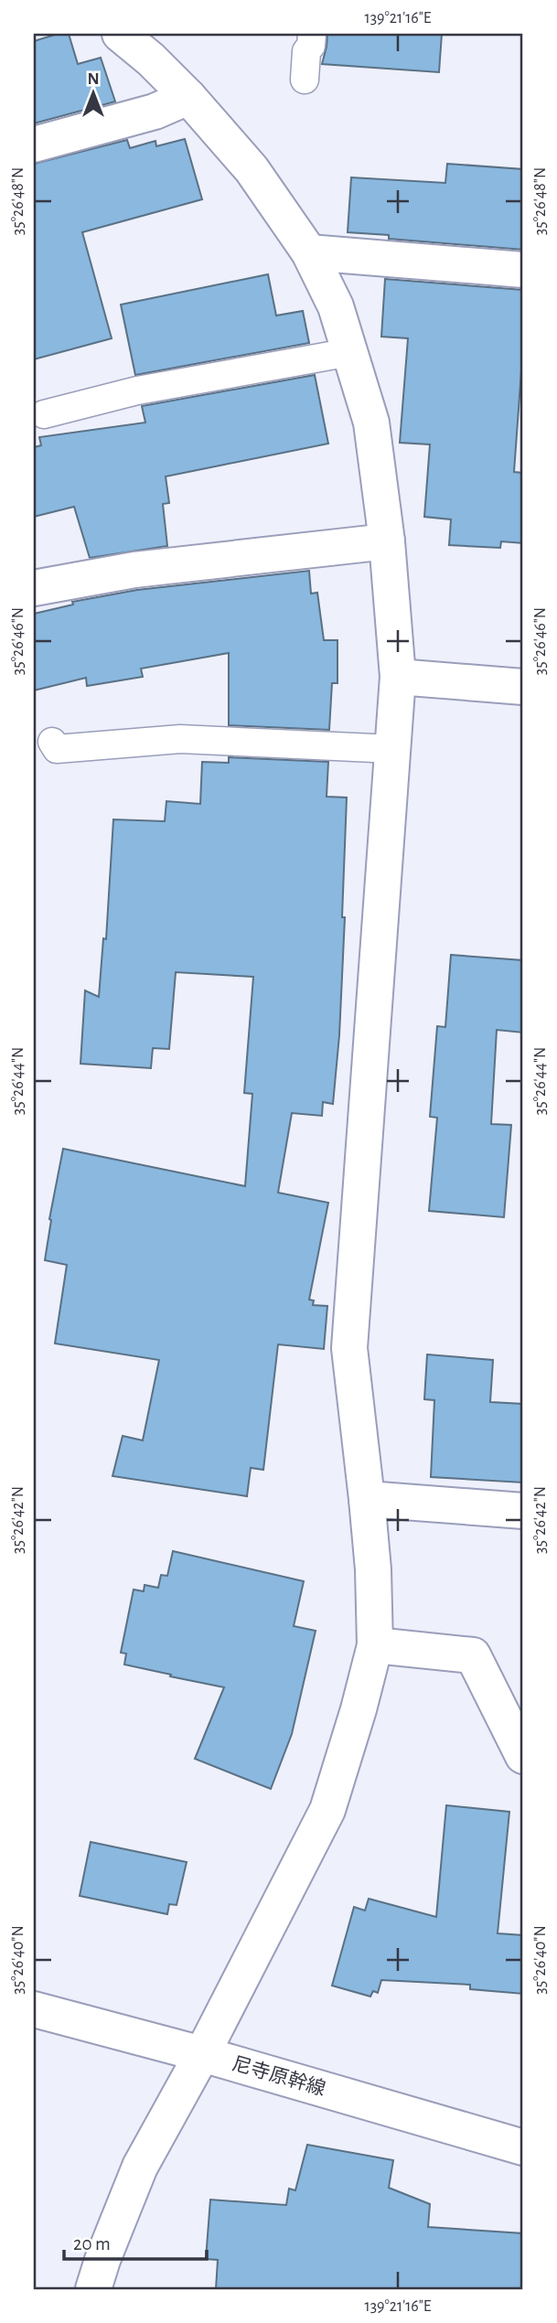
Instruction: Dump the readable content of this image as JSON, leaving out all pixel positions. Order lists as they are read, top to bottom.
{
  "streets": {
    "street": ["尼寺原幹線"]
  },
  "scale_bar": "20 m",
  "north": "top",
  "coordinates": [
    "139°21'16\"E",
    "35°26'48\"N",
    "35°26'46\"N",
    "35°26'44\"N",
    "35°26'42\"N",
    "35°26'40\"N"
  ]
}
